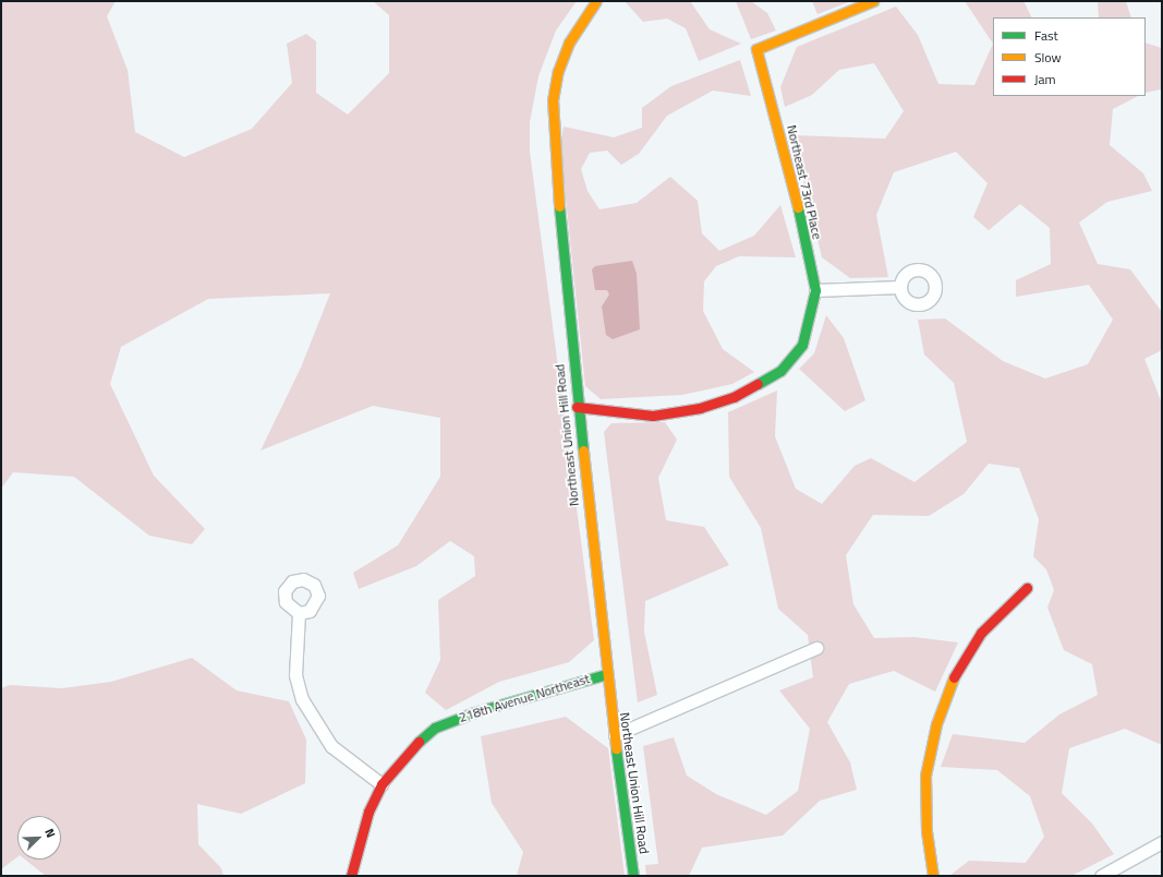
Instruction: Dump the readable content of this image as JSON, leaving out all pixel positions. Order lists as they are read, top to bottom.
{
  "streets": {
    "street": ["Northeast 73rd Place", "Northeast Union Hill Road", "218th Avenue Northeast"]
  },
  "crossings": [
    ["Northeast 73rd Place", "Northeast Union Hill Road"],
    ["Northeast Union Hill Road", "218th Avenue Northeast"]
  ],
  "legend": ["Fast", "Slow", "Jam"],
  "north": "top right"
}
